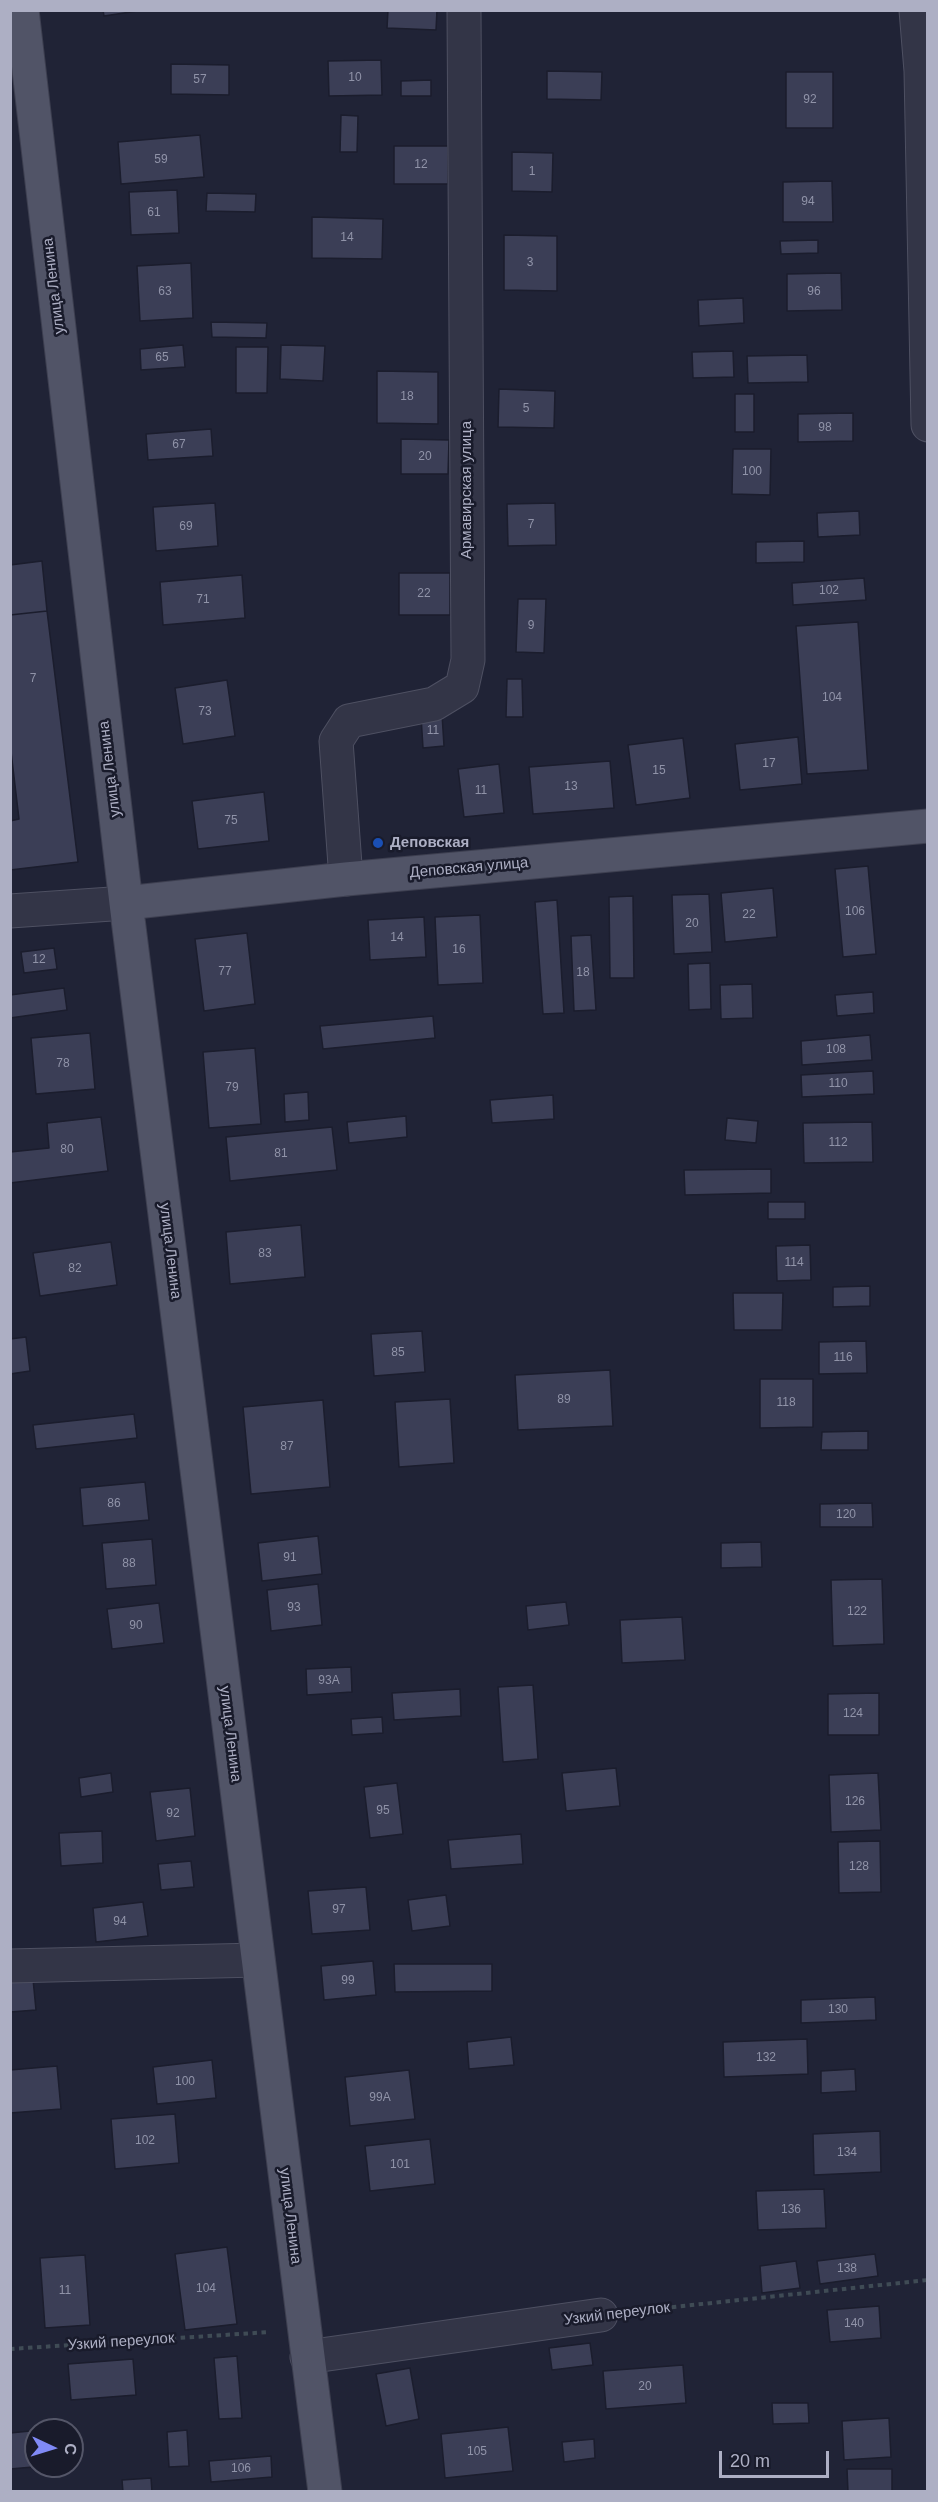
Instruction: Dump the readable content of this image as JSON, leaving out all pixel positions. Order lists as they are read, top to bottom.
{
  "streets": {
    "main road": ["улица Ленина", "Деповская улица"],
    "street": ["Армавирская улица", "Узкий переулок"]
  },
  "crossings": [
    ["улица Ленина", "Деповская улица"],
    ["улица Ленина", "Узкий переулок"],
    ["Армавирская улица", "Деповская улица"]
  ],
  "places": ["Деповская"],
  "house_numbers": [
    "10",
    "57",
    "92",
    "59",
    "12",
    "1",
    "94",
    "61",
    "14",
    "3",
    "63",
    "96",
    "65",
    "18",
    "5",
    "98",
    "67",
    "20",
    "100",
    "7",
    "69",
    "102",
    "22",
    "71",
    "9",
    "7",
    "104",
    "73",
    "11",
    "17",
    "15",
    "13",
    "11",
    "75",
    "106",
    "22",
    "20",
    "14",
    "16",
    "12",
    "77",
    "18",
    "108",
    "78",
    "110",
    "79",
    "112",
    "80",
    "81",
    "83",
    "114",
    "82",
    "85",
    "116",
    "89",
    "118",
    "87",
    "86",
    "120",
    "91",
    "88",
    "93",
    "122",
    "90",
    "93А",
    "124",
    "126",
    "95",
    "92",
    "128",
    "97",
    "94",
    "99",
    "130",
    "132",
    "100",
    "99А",
    "102",
    "134",
    "101",
    "136",
    "138",
    "104",
    "11",
    "140",
    "20",
    "105",
    "106"
  ],
  "scale_bar": "20 m",
  "north": "right"
}
